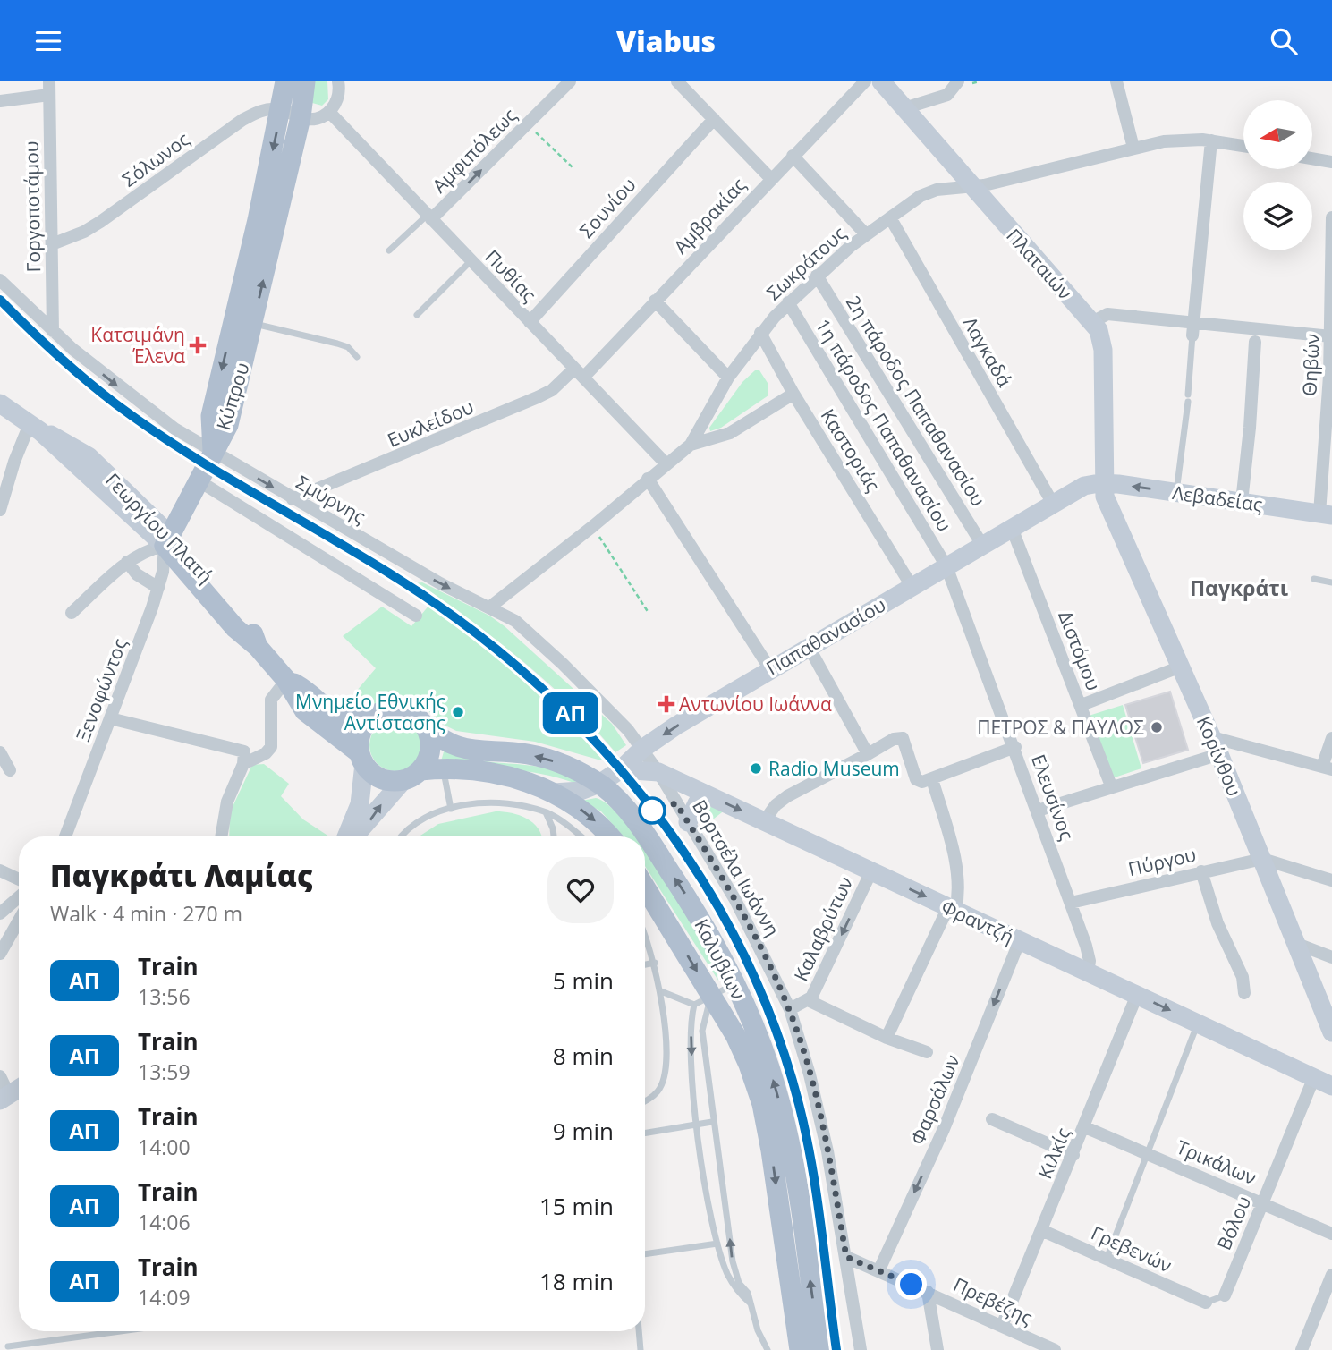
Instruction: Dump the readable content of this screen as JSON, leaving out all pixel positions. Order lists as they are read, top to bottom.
{
  "streets": {
    "main road": [
      "Πλαταιών",
      "Κύπρου",
      "Λεβαδείας",
      "Γεωργίου Πλατή",
      "Παπαθανασίου",
      "Κορίνθου",
      "Φραντζή",
      "Καλυβίων"
    ],
    "street": [
      "Αμφιπόλεως",
      "Σόλωνος",
      "Γοργοποτάμου",
      "Σουνίου",
      "Αμβρακίας",
      "Σωκράτους",
      "Πυθίας",
      "Λαγκαδά",
      "Θηβών",
      "2η πάροδος Παπαθανασίου",
      "Ευκλείδου",
      "1η πάροδος Παπαθανασίου",
      "Καστοριάς",
      "Σμύρνης",
      "Διστόμου",
      "Ξενοφώντος",
      "Ελευσίνος",
      "Πύργου",
      "Βορτσέλα Ιωάννη",
      "Καλαβρύτων",
      "Φαρσάλων",
      "Κιλκίς",
      "Τρικάλων",
      "Βόλου",
      "Γρεβενών",
      "Πρεβέζης"
    ]
  },
  "crossings": [
    ["Αμφιπόλεως", "Πυθίας"],
    ["Σόλωνος", "Γοργοποτάμου"],
    ["Σόλωνος", "Κύπρου"],
    ["Γοργοποτάμου", "Σμύρνης"],
    ["Σουνίου", "Πυθίας"],
    ["Αμβρακίας", "Πυθίας"],
    ["Αμβρακίας", "Ευκλείδου"],
    ["Σωκράτους", "Πλαταιών"],
    ["Σωκράτους", "Πυθίας"],
    ["Σωκράτους", "Λαγκαδά"],
    ["Σωκράτους", "2η πάροδος Παπαθανασίου"],
    ["Σωκράτους", "1η πάροδος Παπαθανασίου"],
    ["Σωκράτους", "Καστοριάς"],
    ["Σωκράτους", "Σμύρνης"],
    ["Πλαταιών", "Λεβαδείας"],
    ["Πλαταιών", "Παπαθανασίου"],
    ["Πλαταιών", "Κορίνθου"],
    ["Πυθίας", "Ευκλείδου"],
    ["Λαγκαδά", "Παπαθανασίου"],
    ["Θηβών", "Λεβαδείας"],
    ["Κύπρου", "Σμύρνης"],
    ["2η πάροδος Παπαθανασίου", "Παπαθανασίου"],
    ["Ευκλείδου", "Σμύρνης"],
    ["1η πάροδος Παπαθανασίου", "Παπαθανασίου"],
    ["1η πάροδος Παπαθανασίου", "Ελευσίνος"],
    ["Καστοριάς", "Παπαθανασίου"],
    ["Λεβαδείας", "Παπαθανασίου"],
    ["Λεβαδείας", "Κορίνθου"],
    ["Σμύρνης", "Παπαθανασίου"],
    ["Σμύρνης", "Βορτσέλα Ιωάννη"],
    ["Γεωργίου Πλατή", "Ξενοφώντος"],
    ["Γεωργίου Πλατή", "Καλυβίων"],
    ["Παπαθανασίου", "Διστόμου"],
    ["Παπαθανασίου", "Κορίνθου"],
    ["Παπαθανασίου", "Ελευσίνος"],
    ["Παπαθανασίου", "Βορτσέλα Ιωάννη"],
    ["Παπαθανασίου", "Φραντζή"],
    ["Παπαθανασίου", "Καλυβίων"],
    ["Κορίνθου", "Πύργου"],
    ["Ελευσίνος", "Πύργου"],
    ["Ελευσίνος", "Φραντζή"],
    ["Βορτσέλα Ιωάννη", "Φραντζή"],
    ["Βορτσέλα Ιωάννη", "Καλαβρύτων"],
    ["Βορτσέλα Ιωάννη", "Πρεβέζης"],
    ["Φραντζή", "Καλαβρύτων"],
    ["Φραντζή", "Φαρσάλων"],
    ["Φραντζή", "Κιλκίς"],
    ["Φραντζή", "Βόλου"],
    ["Φαρσάλων", "Πρεβέζης"],
    ["Κιλκίς", "Τρικάλων"],
    ["Κιλκίς", "Γρεβενών"],
    ["Κιλκίς", "Πρεβέζης"],
    ["Τρικάλων", "Βόλου"],
    ["Βόλου", "Γρεβενών"]
  ],
  "one_way": ["Αμφιπόλεως"],
  "districts": ["Παγκράτι"],
  "places": {
    "health": ["Κατσιμάνη Έλενα", "Αντωνίου Ιωάννα"],
    "other": ["Μνημείο Εθνικής Αντίστασης", "ΠΕΤΡΟΣ & ΠΑΥΛΟΣ", "Radio Museum"]
  },
  "north": "left",
  "page": {
    "header": "Viabus",
    "on_map": "ΑΠ",
    "heading": ["Παγκράτι Λαμίας", "Walk · 4 min · 270 m"],
    "list": [
      {
        "mark": "ΑΠ",
        "name": "Train",
        "note": "13:56",
        "value": "5 min"
      },
      {
        "mark": "ΑΠ",
        "name": "Train",
        "note": "13:59",
        "value": "8 min"
      },
      {
        "mark": "ΑΠ",
        "name": "Train",
        "note": "14:00",
        "value": "9 min"
      },
      {
        "mark": "ΑΠ",
        "name": "Train",
        "note": "14:06",
        "value": "15 min"
      },
      {
        "mark": "ΑΠ",
        "name": "Train",
        "note": "14:09",
        "value": "18 min"
      }
    ]
  }
}
